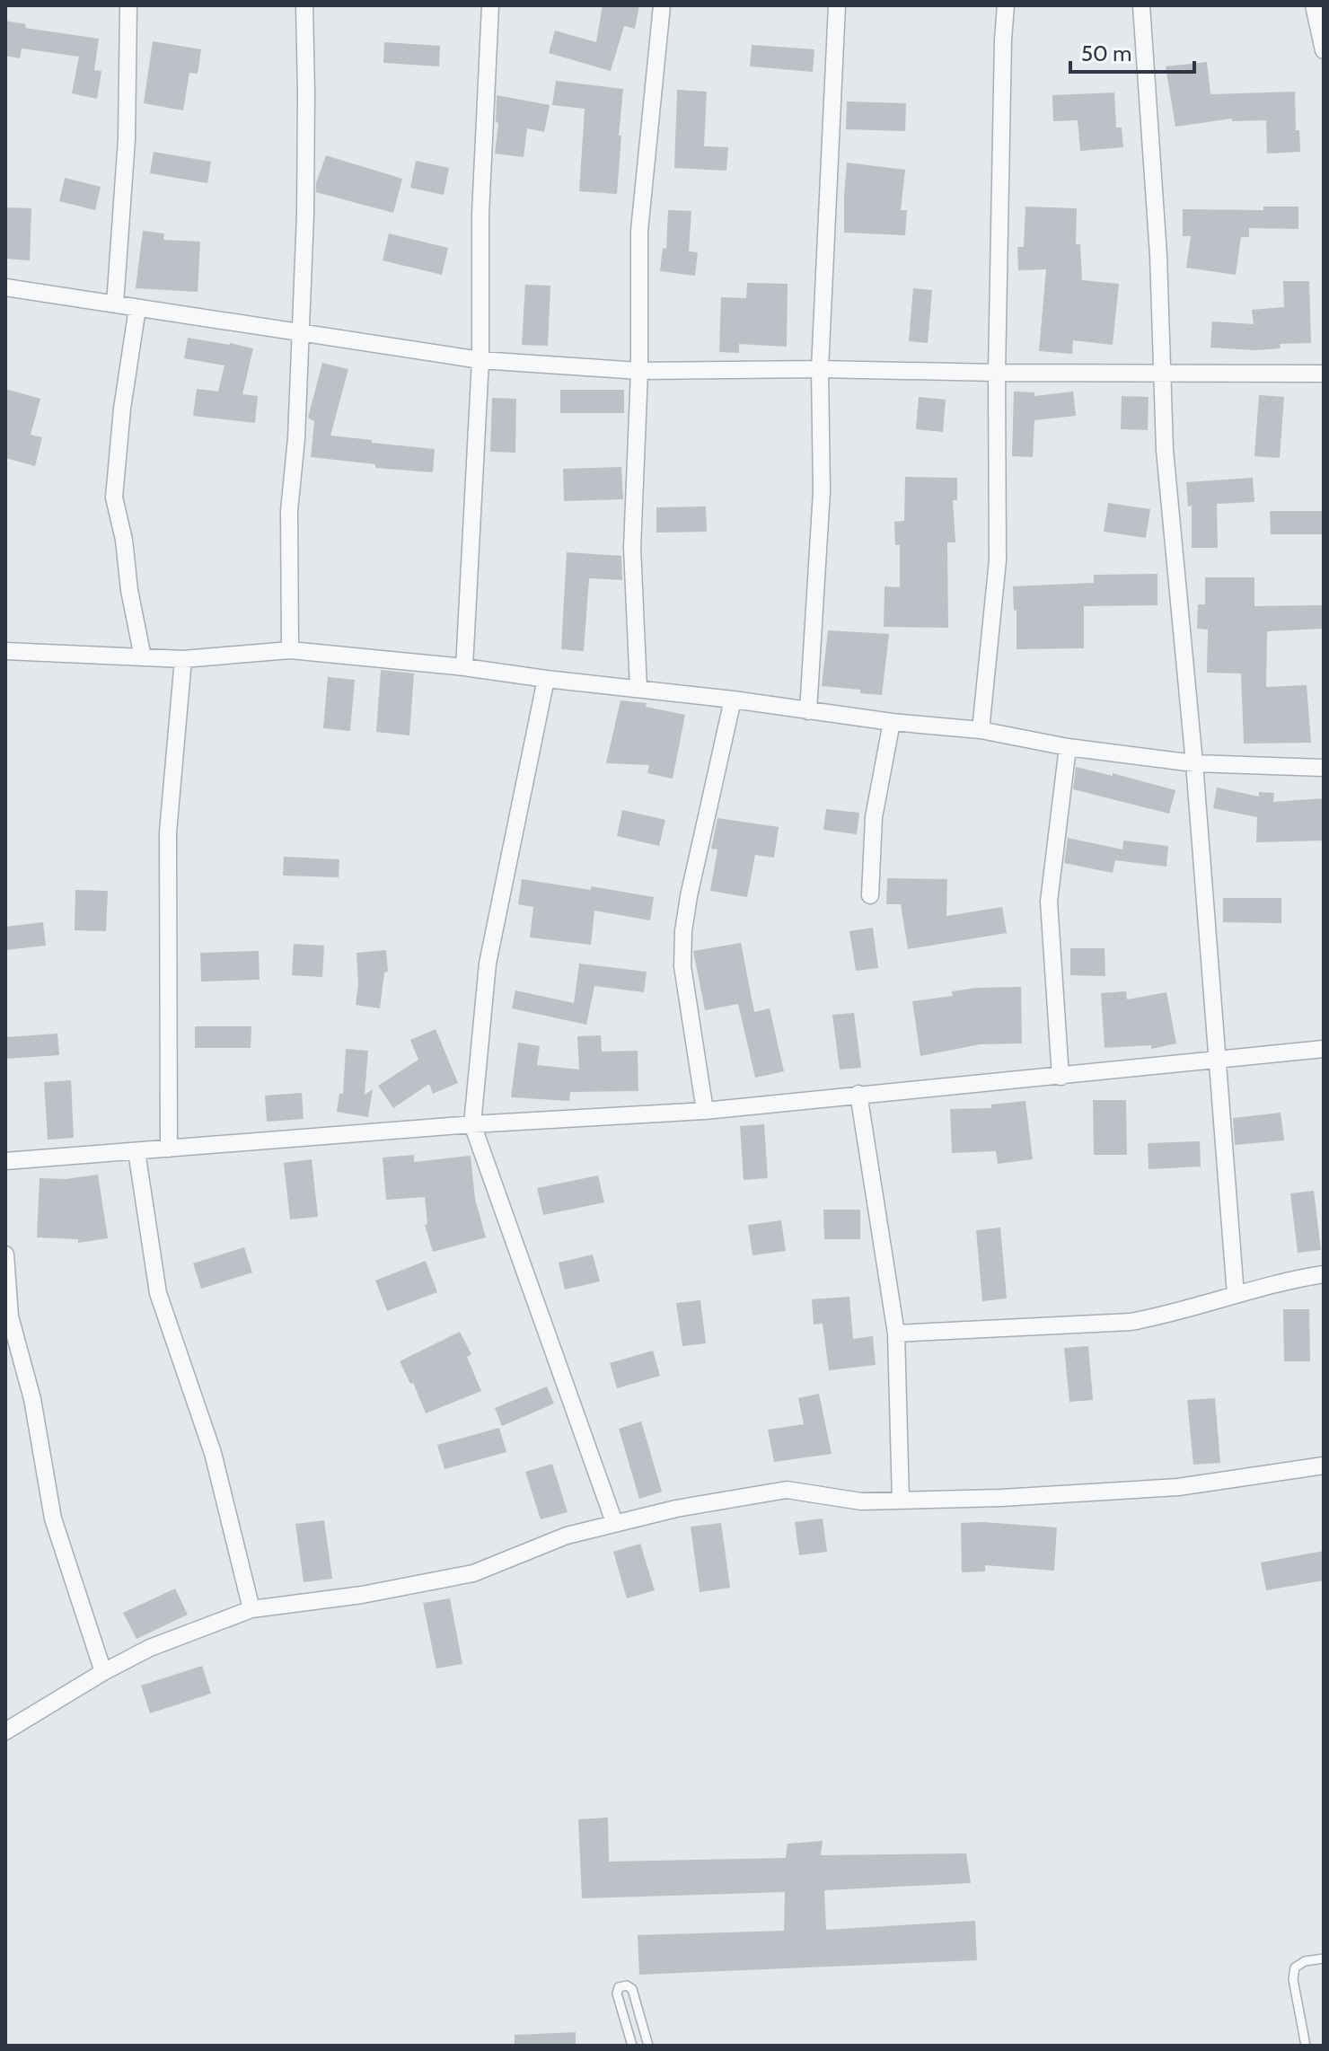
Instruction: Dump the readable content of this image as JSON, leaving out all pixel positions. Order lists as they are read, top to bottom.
{
  "scale_bar": "50 m"
}
